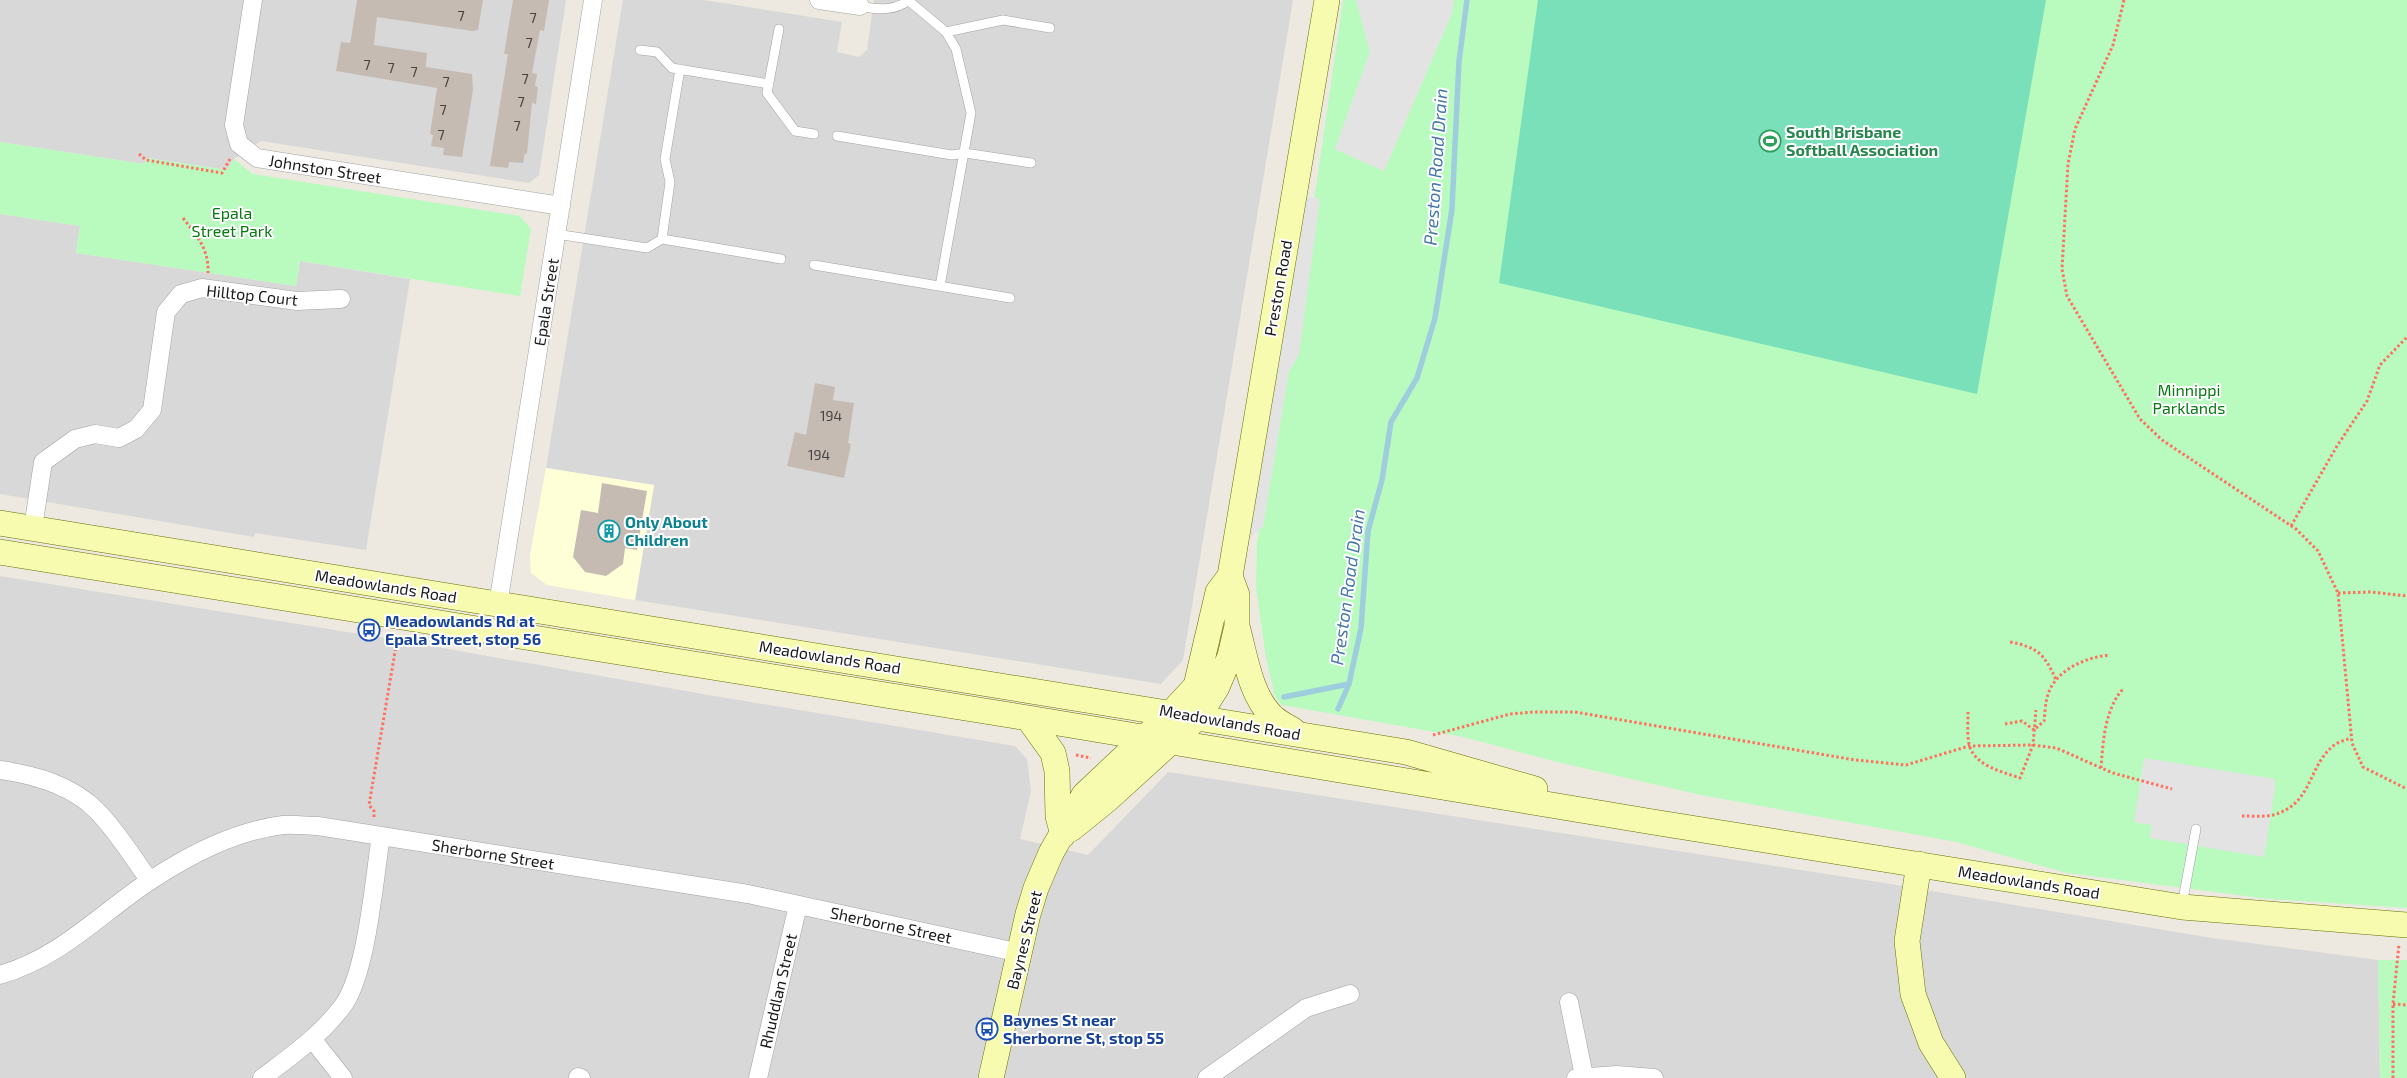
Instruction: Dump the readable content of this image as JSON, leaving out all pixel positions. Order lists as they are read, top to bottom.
{
  "streets": {
    "main road": ["Preston Road", "Meadowlands Road", "Baynes Street"],
    "street": [
      "Johnston Street",
      "Hilltop Court",
      "Epala Street",
      "Sherborne Street",
      "Rhuddlan Street"
    ]
  },
  "crossings": [
    ["Johnston Street", "Epala Street"],
    ["Preston Road", "Meadowlands Road"],
    ["Preston Road", "Baynes Street"],
    ["Hilltop Court", "Meadowlands Road"],
    ["Epala Street", "Meadowlands Road"],
    ["Meadowlands Road", "Baynes Street"],
    ["Sherborne Street", "Baynes Street"],
    ["Sherborne Street", "Rhuddlan Street"]
  ],
  "water": ["Preston Road Drain"],
  "parks": ["Epala Street Park", "Minnippi Parklands"],
  "places": {
    "sports": ["South Brisbane Softball Association"],
    "building": ["Only About Children"],
    "bus stop": ["Meadowlands Rd at Epala Street, stop 56", "Baynes St near Sherborne St, stop 55"]
  },
  "house_numbers": [
    "7",
    "7",
    "7",
    "7",
    "7",
    "7",
    "7",
    "7",
    "7",
    "7",
    "7",
    "7",
    "194",
    "194"
  ]
}
